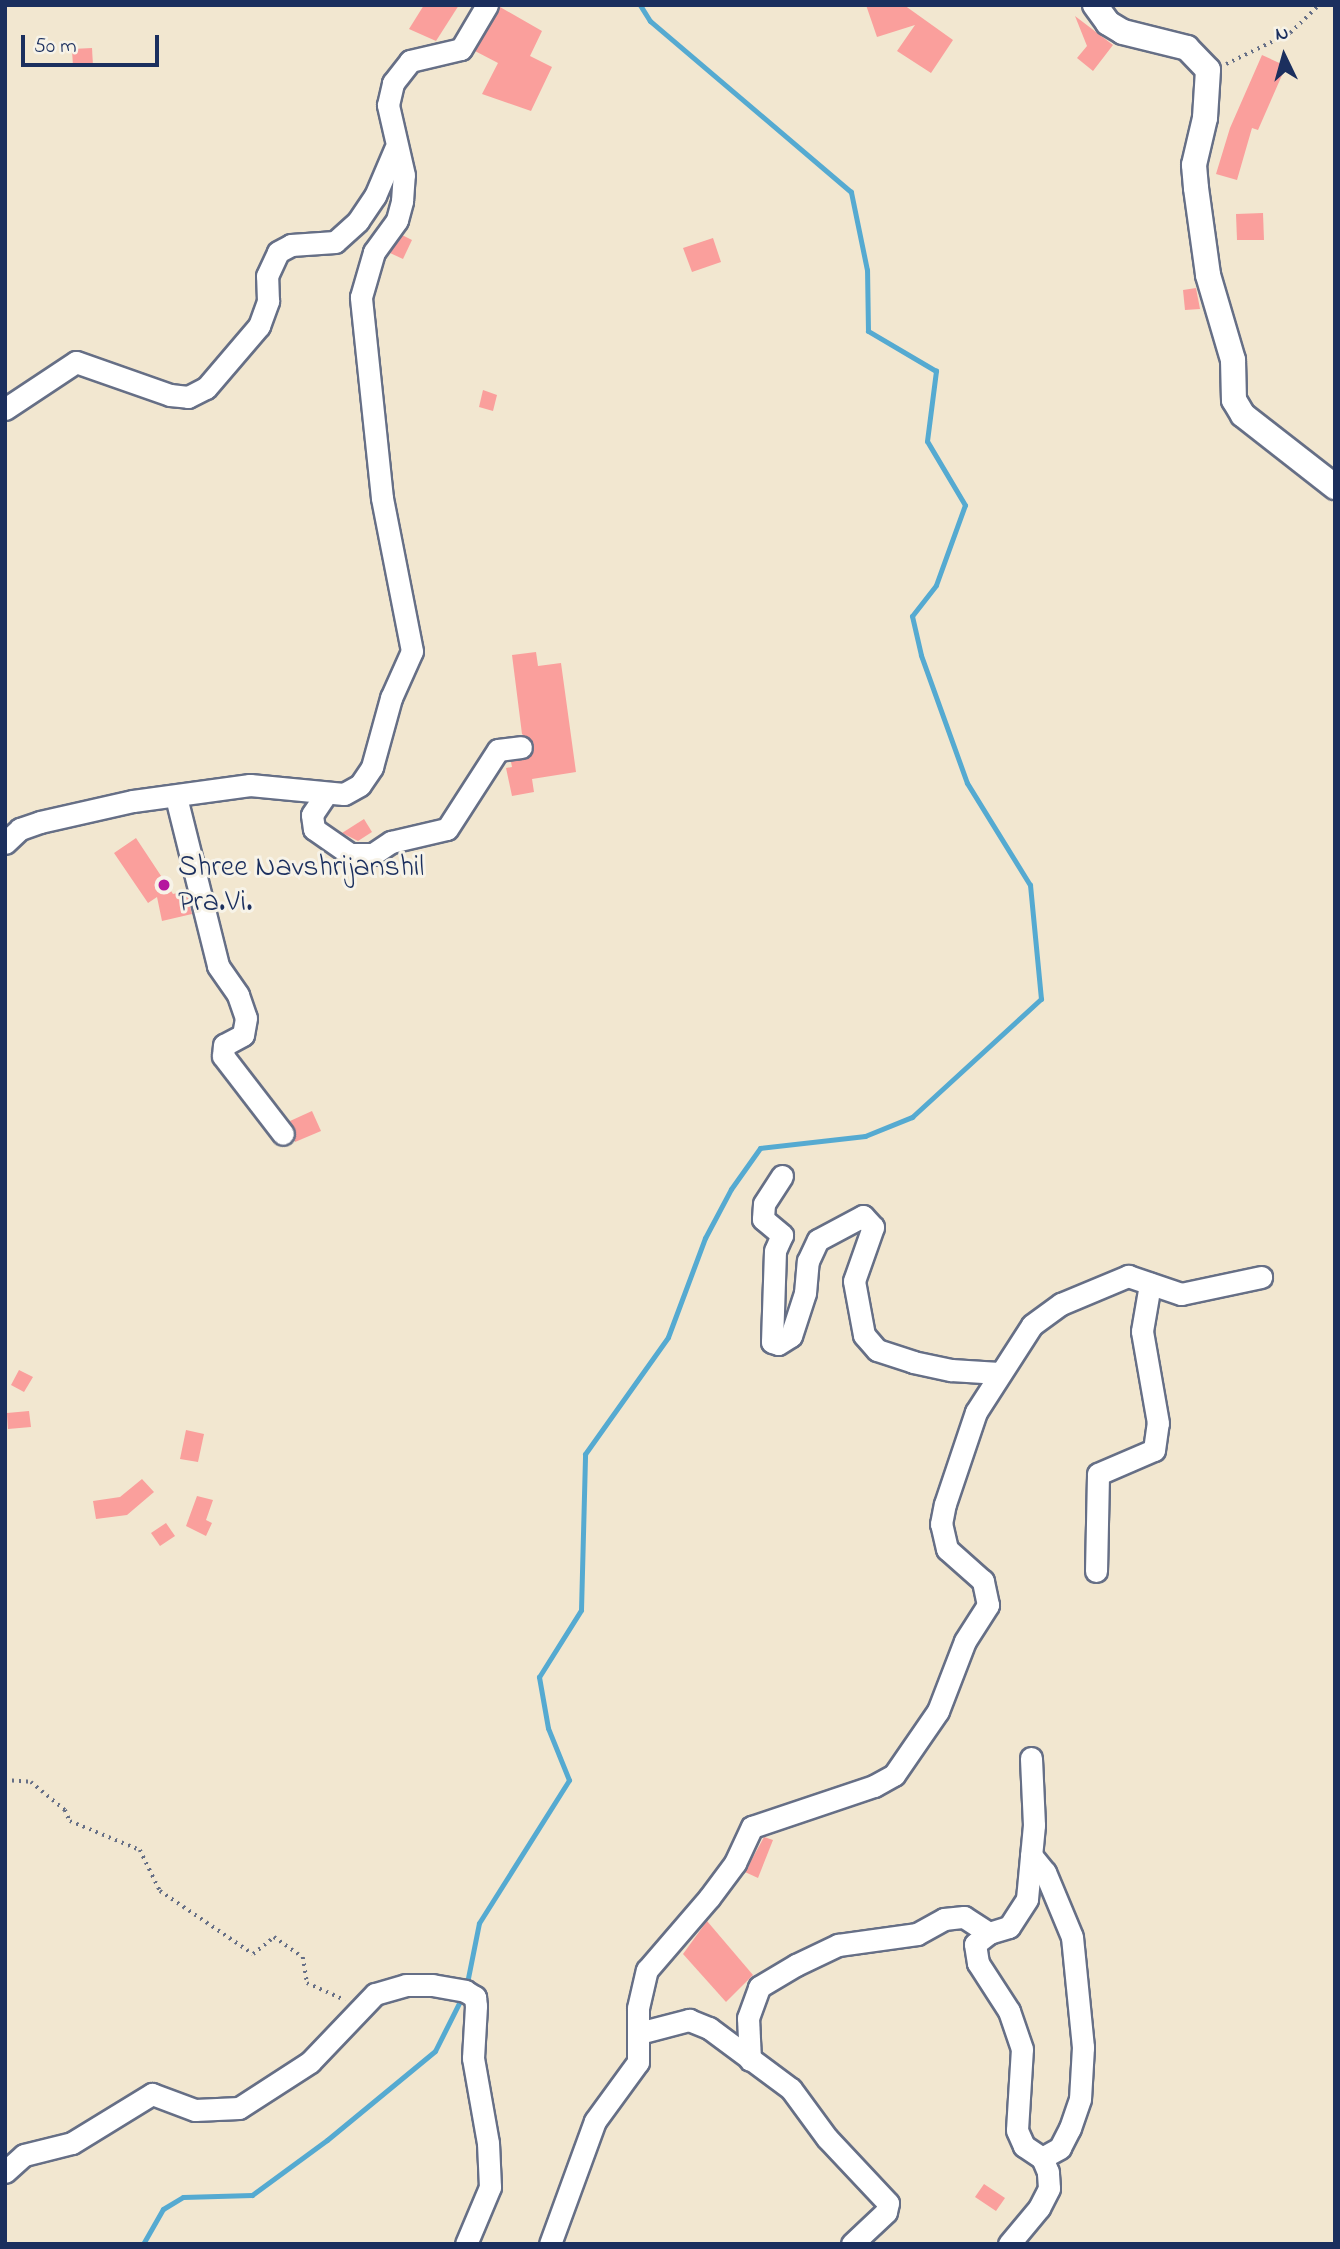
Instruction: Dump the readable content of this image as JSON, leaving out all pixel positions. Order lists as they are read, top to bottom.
{
  "places": ["Shree Navshrijanshil Pra.Vi."],
  "scale_bar": "50 m",
  "north": "top"
}
